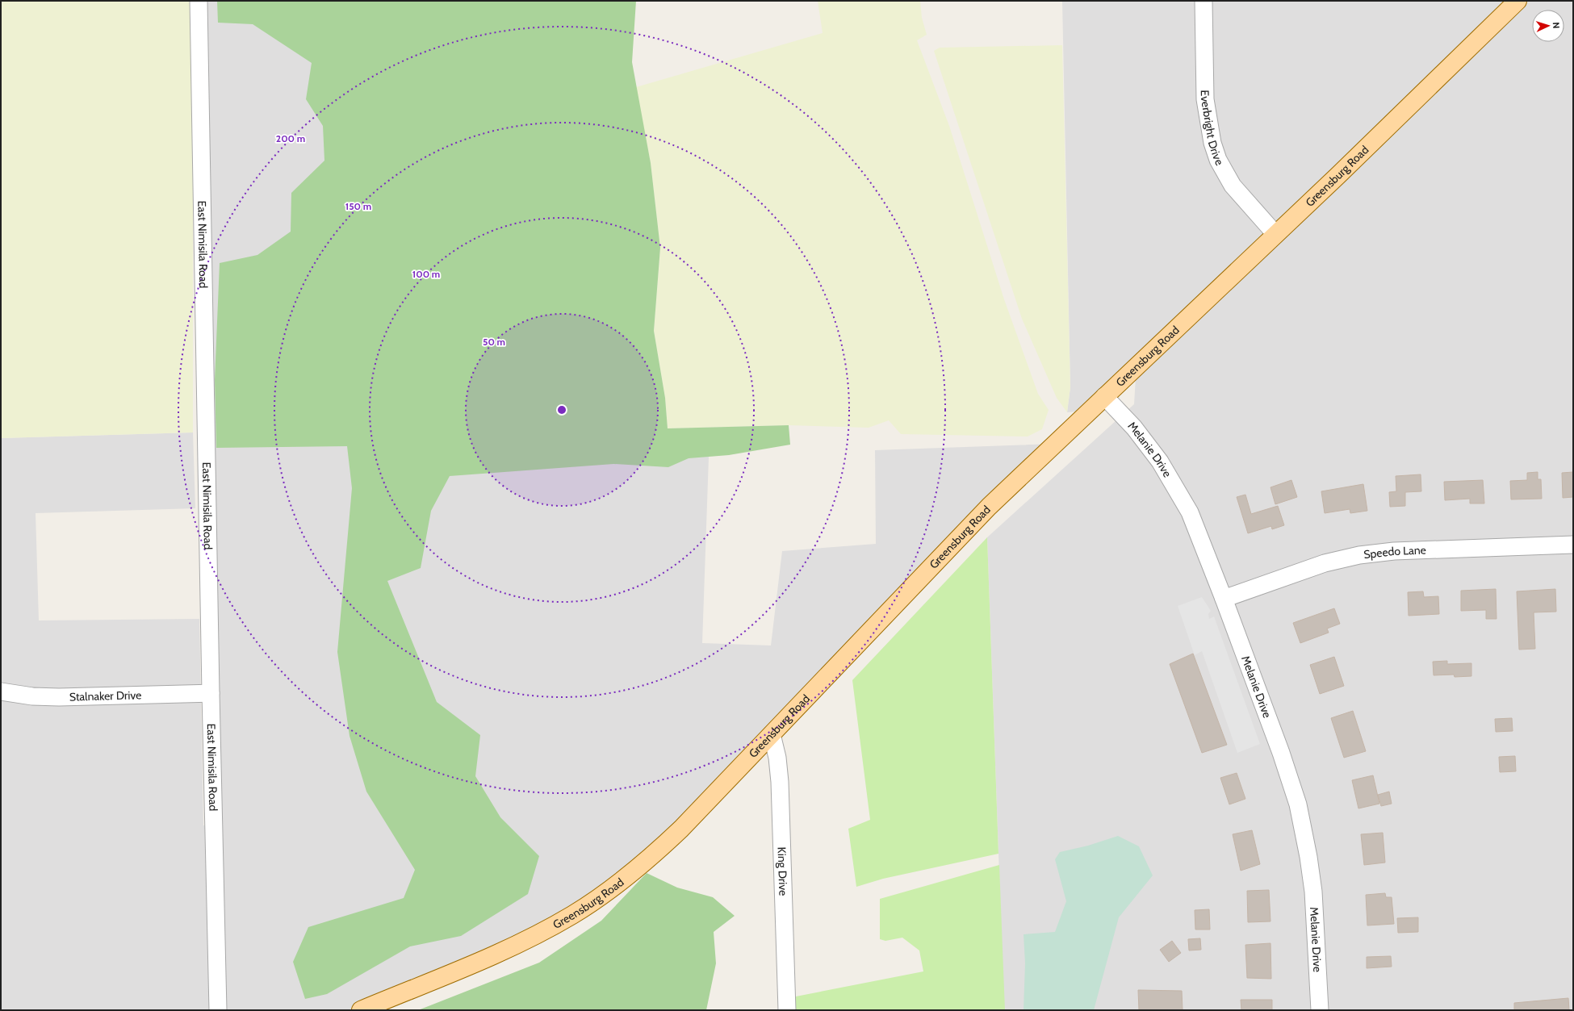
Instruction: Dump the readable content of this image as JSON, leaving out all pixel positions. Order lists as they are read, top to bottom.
{
  "streets": {
    "main road": ["Greensburg Road"],
    "street": [
      "Everbright Drive",
      "East Nimisila Road",
      "Melanie Drive",
      "Speedo Lane",
      "Stalnaker Drive",
      "King Drive"
    ]
  },
  "crossings": [
    ["Everbright Drive", "Greensburg Road"],
    ["Greensburg Road", "Melanie Drive"],
    ["Greensburg Road", "King Drive"],
    ["East Nimisila Road", "Stalnaker Drive"],
    ["Melanie Drive", "Speedo Lane"]
  ],
  "north": "right",
  "rings": [
    "200 m",
    "150 m",
    "100 m",
    "50 m"
  ]
}
